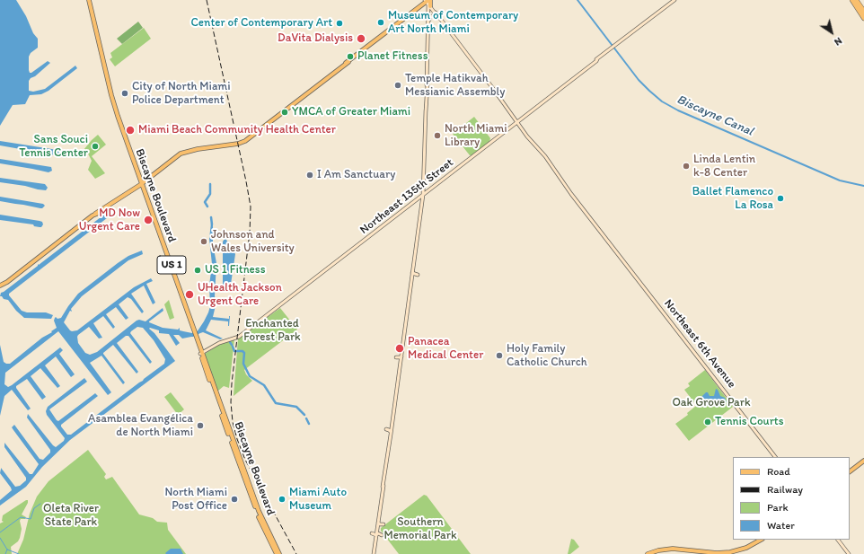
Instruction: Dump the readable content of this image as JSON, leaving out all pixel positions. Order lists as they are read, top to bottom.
{
  "streets": {
    "main road": [
      "Biscayne Boulevard",
      "Northeast 135th Street",
      "US 1",
      "Northeast 6th Avenue"
    ]
  },
  "crossings": [
    ["Biscayne Boulevard", "Northeast 135th Street"],
    ["Northeast 135th Street", "Northeast 6th Avenue"]
  ],
  "water": ["Biscayne Canal"],
  "parks": [
    "Enchanted Forest Park",
    "Oak Grove Park",
    "Oleta River State Park",
    "Southern Memorial Park"
  ],
  "places": [
    "Museum of Contemporary Art North Miami",
    "Center of Contemporary Art",
    "DaVita Dialysis",
    "Planet Fitness",
    "Temple Hatikvah Messianic Assembly",
    "City of North Miami Police Department",
    "YMCA of Greater Miami",
    "Miami Beach Community Health Center",
    "North Miami Library",
    "Sans Souci Tennis Center",
    "Linda Lentin k-8 Center",
    "I Am Sanctuary",
    "Ballet Flamenco La Rosa",
    "MD Now Urgent Care",
    "Johnson and Wales University",
    "US 1 Fitness",
    "UHealth Jackson Urgent Care",
    "Panacea Medical Center",
    "Holy Family Catholic Church",
    "Tennis Courts",
    "Asamblea Evangélica de North Miami",
    "North Miami Post Office",
    "Miami Auto Museum"
  ],
  "legend": [
    "Road",
    "Railway",
    "Park",
    "Water"
  ],
  "north": "bottom right"
}
